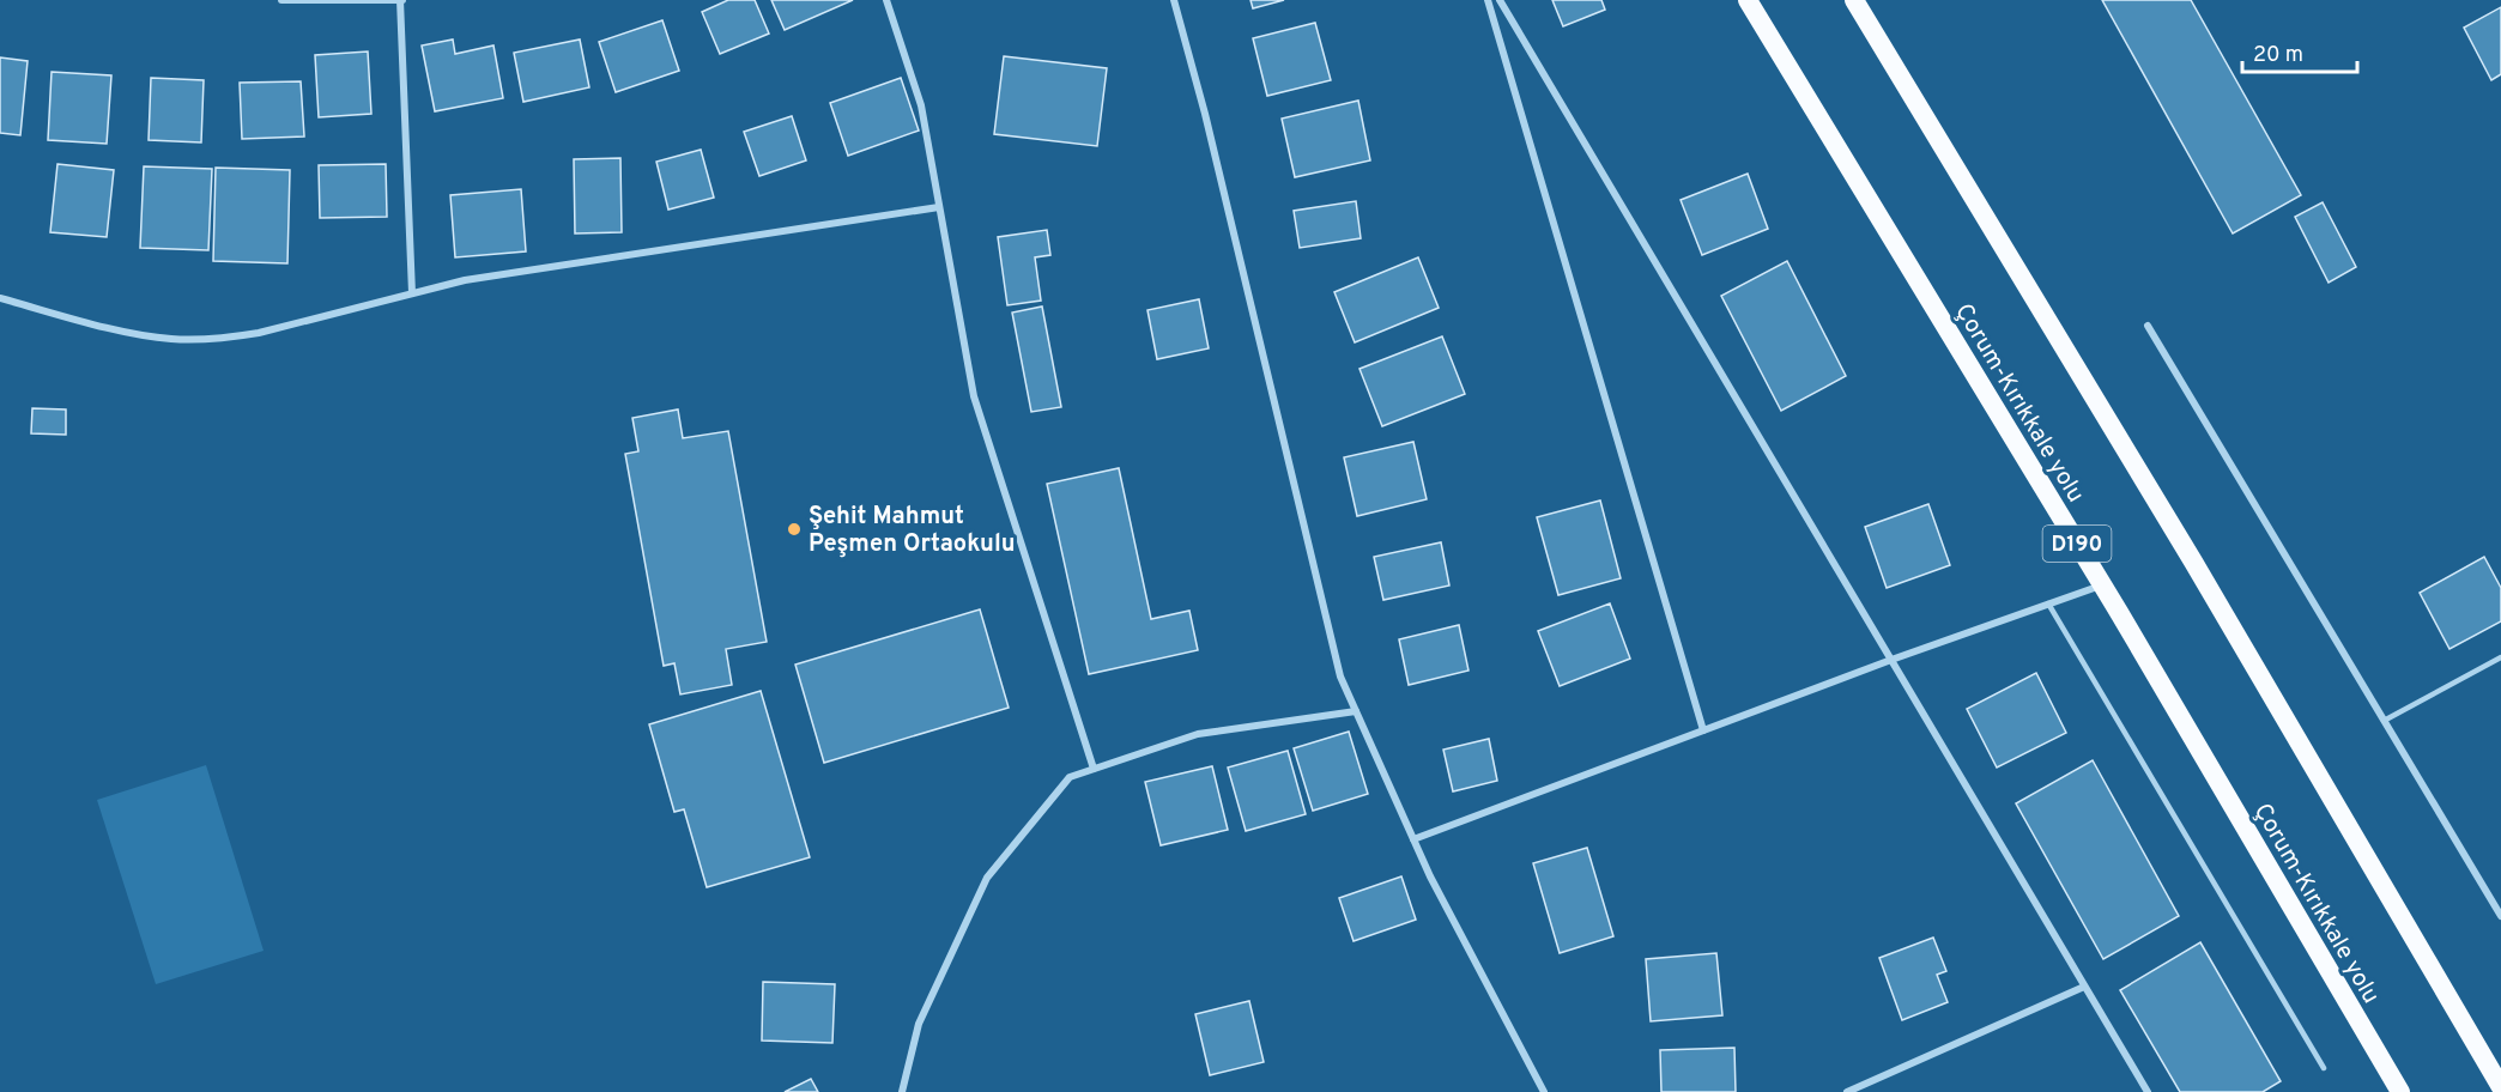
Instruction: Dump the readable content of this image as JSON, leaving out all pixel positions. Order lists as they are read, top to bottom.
{
  "streets": {
    "highway": ["Çorum-Kırıkkale yolu", "D190"]
  },
  "places": ["Şehit Mahmut Peşmen Ortaokulu"],
  "scale_bar": "20 m"
}
